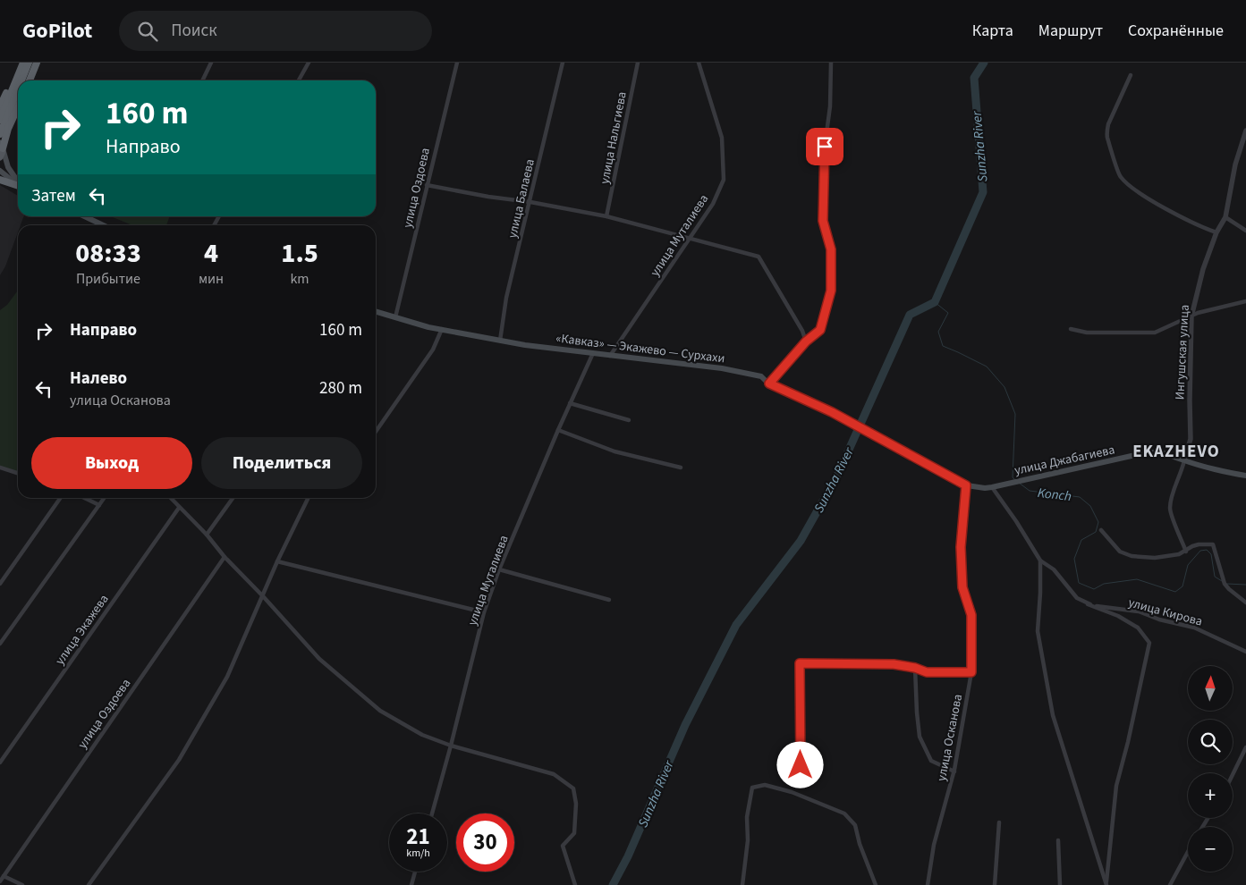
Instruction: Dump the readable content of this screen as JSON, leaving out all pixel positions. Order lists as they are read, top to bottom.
{
  "streets": {
    "main road": ["«Кавказ» — Экажево — Сурхахи", "улица Джабагиева"],
    "street": [
      "улица Нальгиева",
      "улица Оздоева",
      "улица Балаева",
      "улица Муталиева",
      "Ингушская улица",
      "улица Кирова",
      "улица Экажева",
      "улица Осканова"
    ]
  },
  "crossings": [
    ["улица Оздоева", "«Кавказ» — Экажево — Сурхахи"],
    ["улица Балаева", "«Кавказ» — Экажево — Сурхахи"],
    ["улица Муталиева", "«Кавказ» — Экажево — Сурхахи"],
    ["«Кавказ» — Экажево — Сурхахи", "улица Джабагиева"],
    ["Ингушская улица", "улица Джабагиева"],
    ["улица Джабагиева", "улица Осканова"]
  ],
  "districts": ["EKAZHEVO"],
  "water": ["Sunzha River", "Konch"],
  "north": "top",
  "page": {
    "header": "GoPilot",
    "search": "Поиск",
    "nav": ["Карта", "Маршрут", "Сохранённые"],
    "turn": ["160 m", "Направо"],
    "then": "Затем",
    "eta": [
      "08:33",
      "Прибытие",
      "4",
      "мин",
      "1.5",
      "km"
    ],
    "list": [
      {
        "name": "Направо",
        "value": "160 m"
      },
      {
        "name": "Налево",
        "note": "улица Осканова",
        "value": "280 m"
      }
    ],
    "buttons": ["Выход", "Поделиться"],
    "map_buttons": ["+", "−"],
    "speed": "21 km/h",
    "limit": "30"
  }
}
